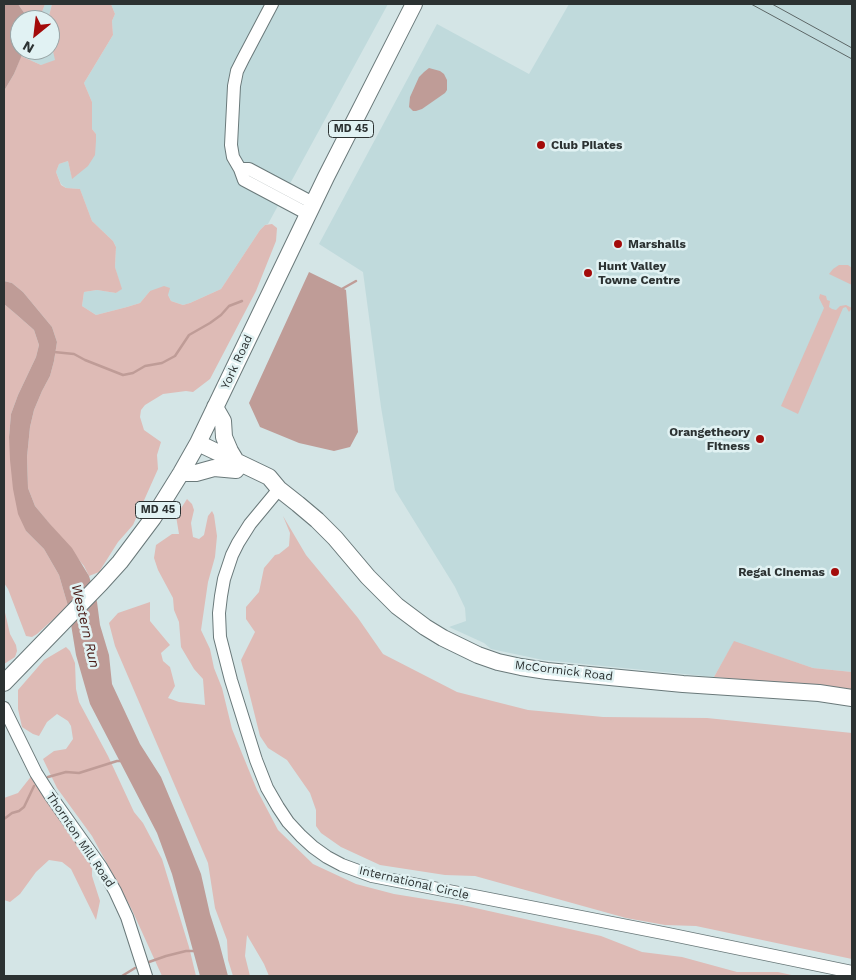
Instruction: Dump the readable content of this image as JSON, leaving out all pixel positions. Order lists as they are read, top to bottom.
{
  "streets": {
    "main road": ["MD 45", "York Road", "McCormick Road"],
    "street": ["Thornton Mill Road", "International Circle"]
  },
  "crossings": [
    ["York Road", "McCormick Road"],
    ["McCormick Road", "International Circle"]
  ],
  "water": ["Western Run"],
  "places": [
    "Club Pilates",
    "Marshalls",
    "Hunt Valley Towne Centre",
    "Orangetheory Fitness",
    "Regal Cinemas"
  ],
  "north": "bottom left"
}
